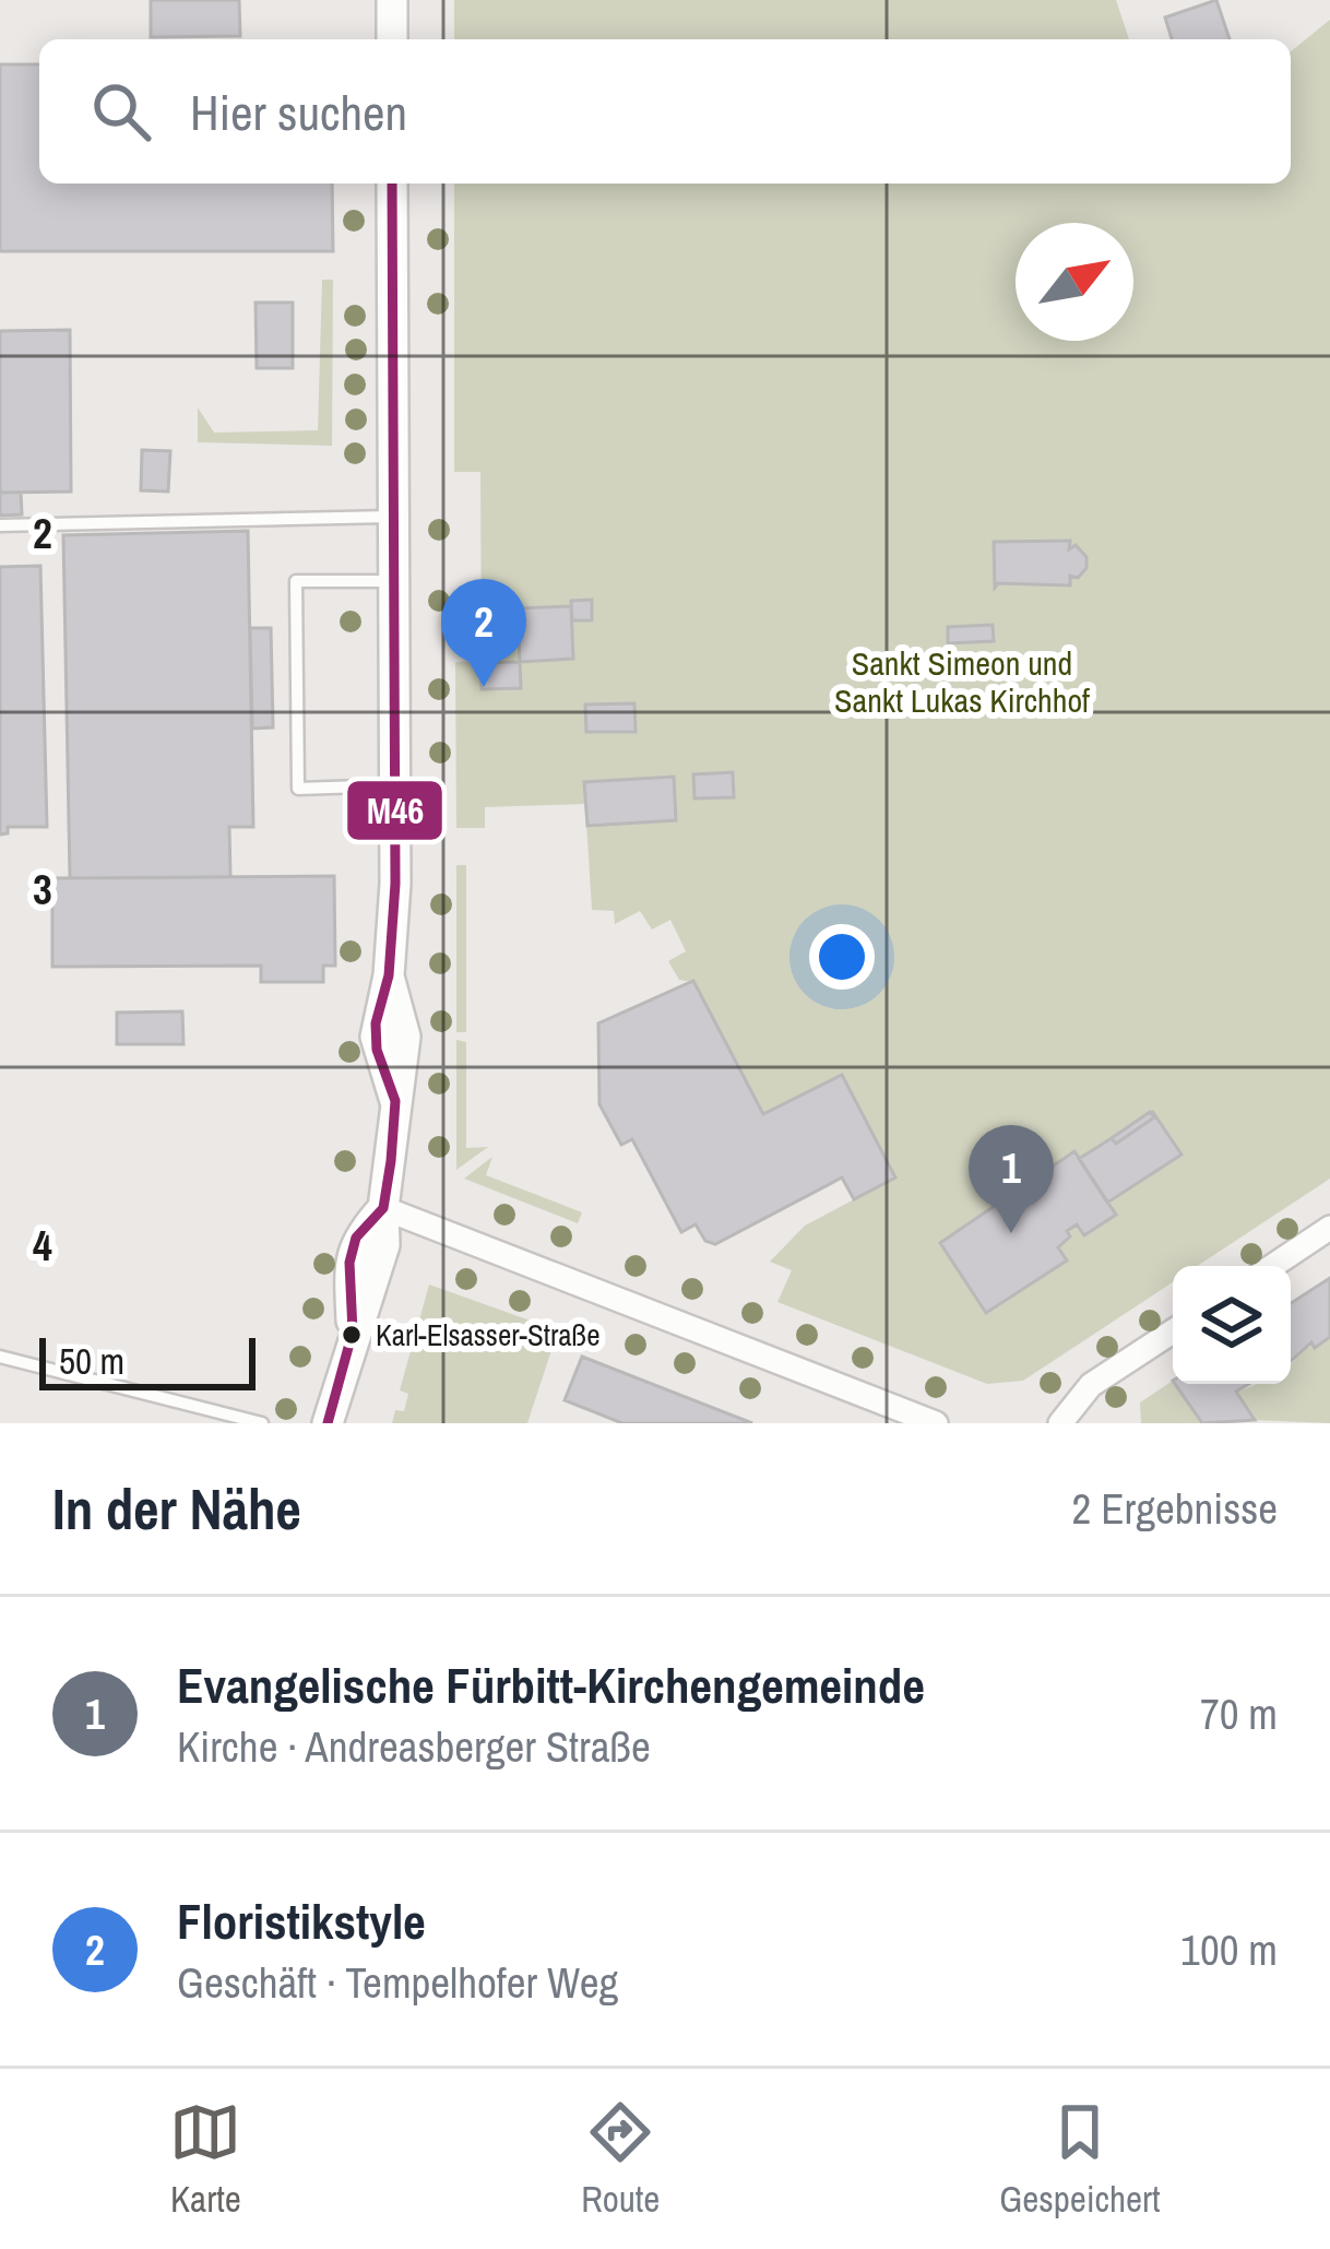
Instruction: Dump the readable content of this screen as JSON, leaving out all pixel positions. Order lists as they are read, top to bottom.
{
  "parks": ["Sankt Simeon und Sankt Lukas Kirchhof"],
  "places": ["Karl-Elsasser-Straße"],
  "lines": ["transit line M46"],
  "scale_bar": "50 m",
  "north": "top right",
  "page": {
    "search": "Hier suchen",
    "pins": ["2", "1"],
    "scale": "50 m",
    "heading": ["In der Nähe", "2 Ergebnisse"],
    "list": [
      {
        "mark": "1",
        "name": "Evangelische Fürbitt-Kirchengemeinde",
        "note": "Kirche · Andreasberger Straße",
        "value": "70 m"
      },
      {
        "mark": "2",
        "name": "Floristikstyle",
        "note": "Geschäft · Tempelhofer Weg",
        "value": "100 m"
      }
    ],
    "nav": ["Karte", "Route", "Gespeichert"]
  },
  "grid": {
    "rows": ["2", "3", "4"]
  }
}
